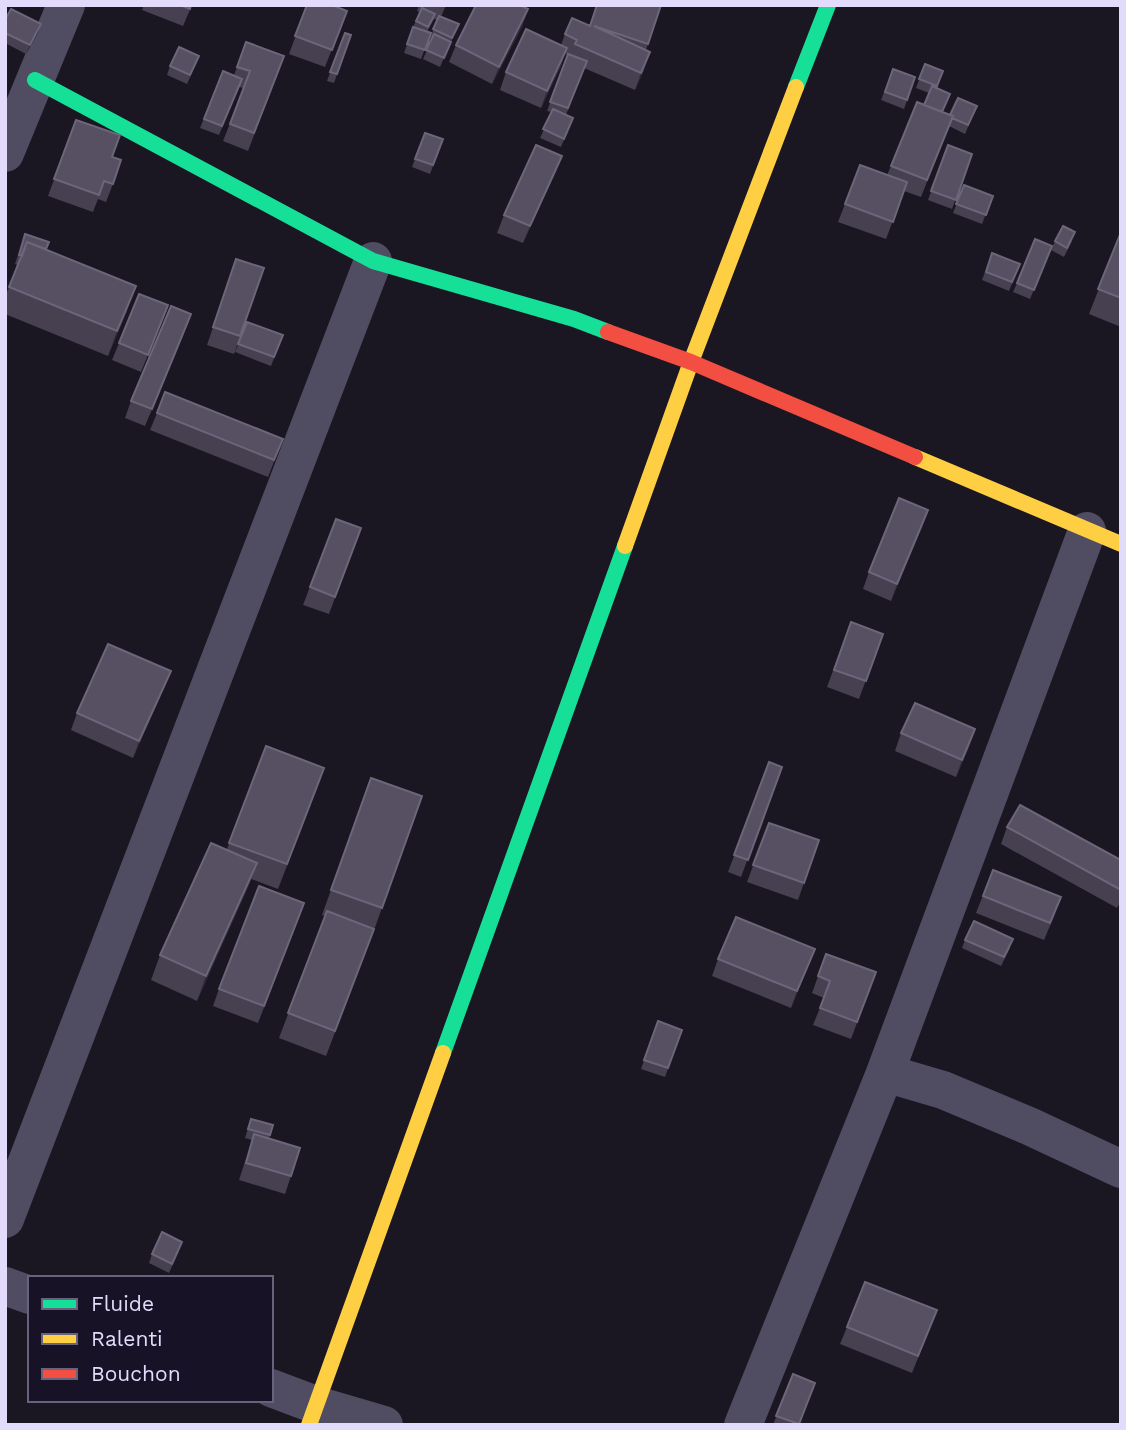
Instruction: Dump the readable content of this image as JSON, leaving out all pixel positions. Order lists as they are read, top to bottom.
{
  "legend": ["Fluide", "Ralenti", "Bouchon"]
}
